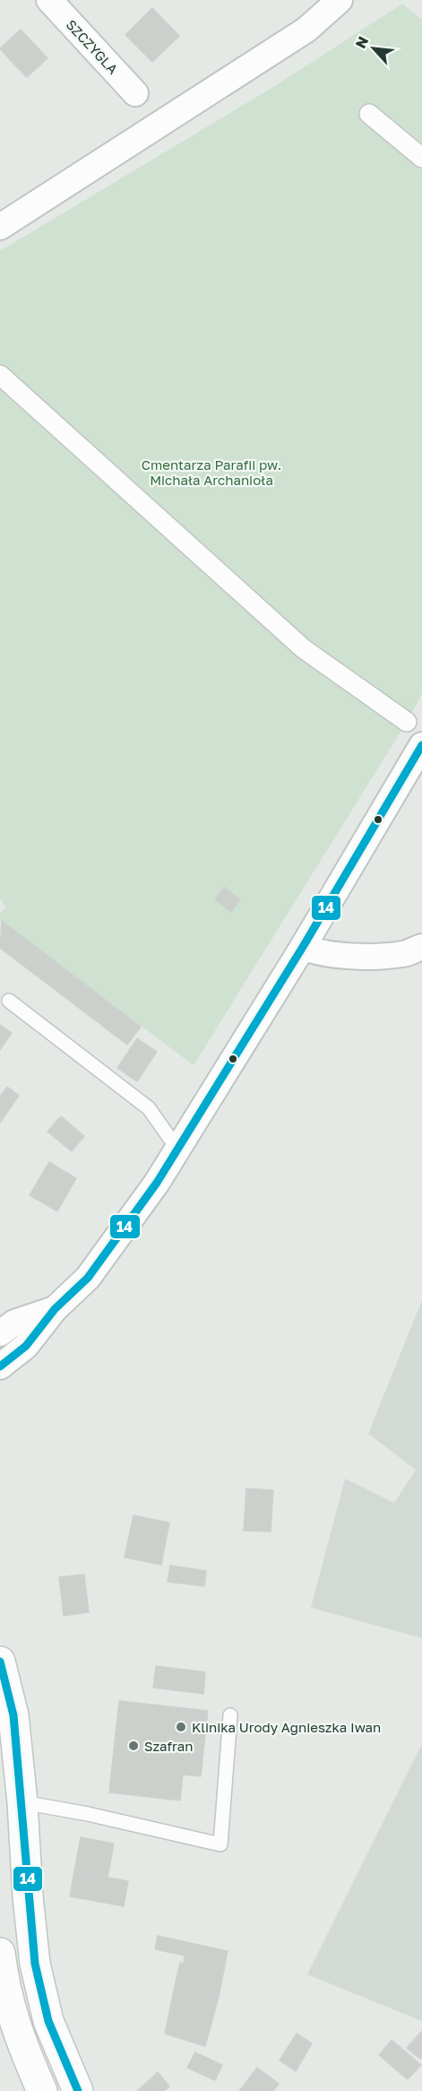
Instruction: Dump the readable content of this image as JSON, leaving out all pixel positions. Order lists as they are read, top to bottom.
{
  "streets": {
    "street": ["SZCZYGLA"]
  },
  "parks": ["Cmentarza Parafii pw. Michała Archanioła"],
  "places": ["Klinika Urody Agnieszka Iwan", "Szafran"],
  "lines": ["transit line 14"],
  "north": "top left"
}
